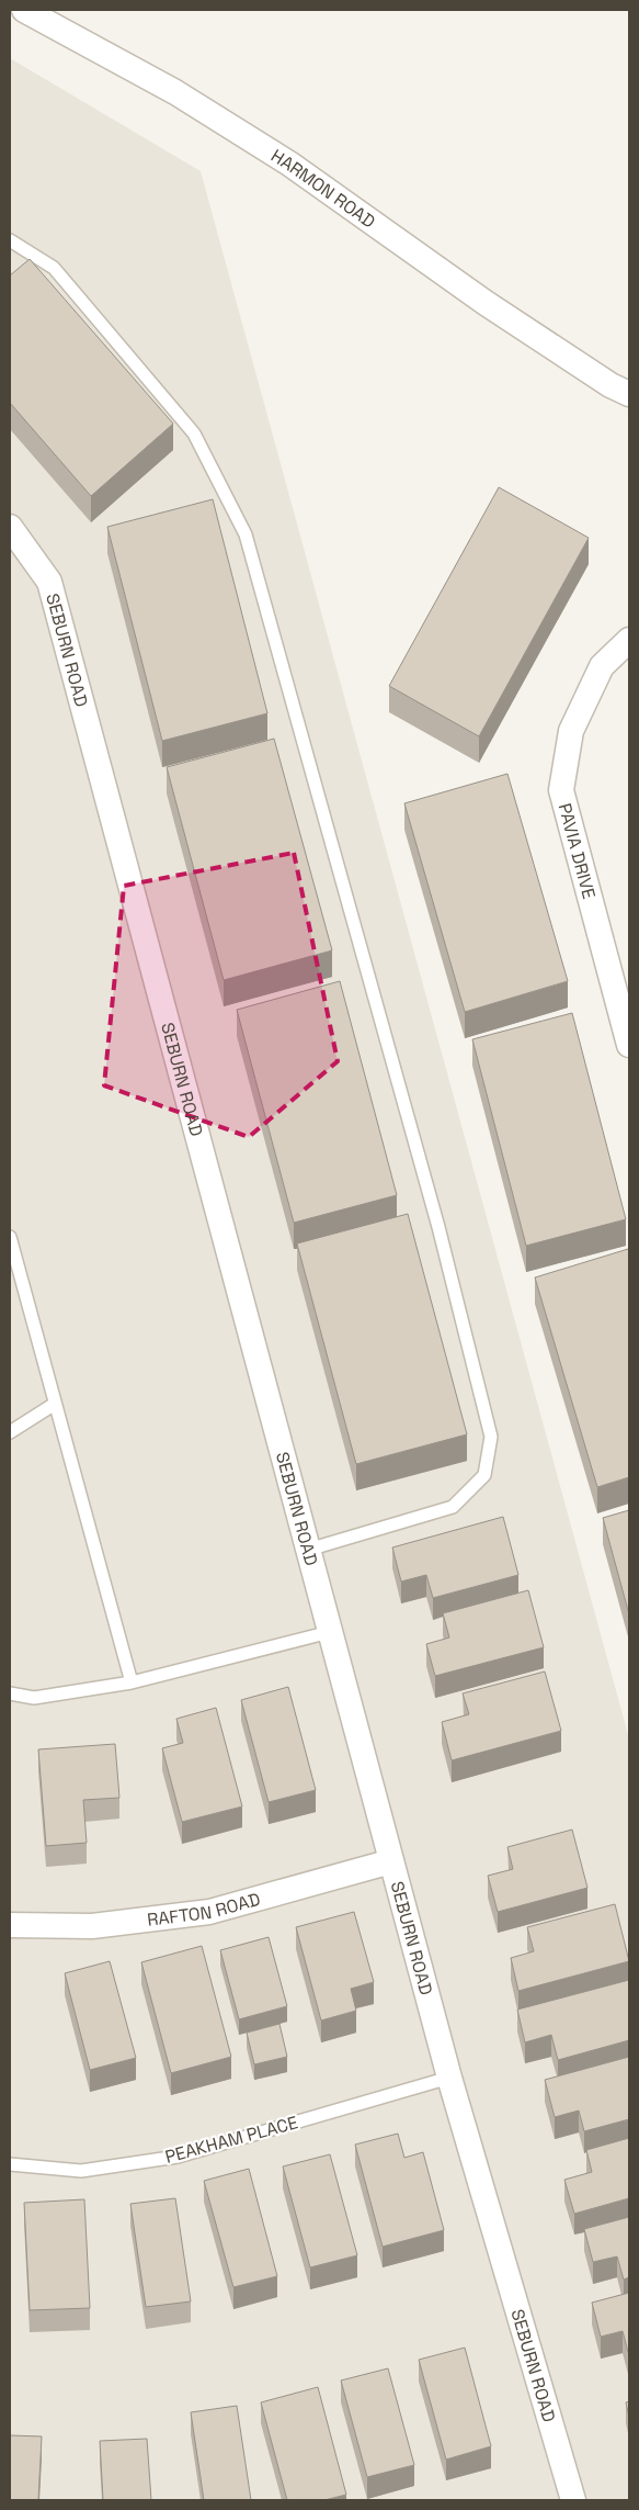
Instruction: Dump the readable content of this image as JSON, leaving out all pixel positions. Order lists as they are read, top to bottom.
{
  "streets": {
    "street": [
      "HARMON ROAD",
      "SEBURN ROAD",
      "PAVIA DRIVE",
      "RAFTON ROAD"
    ],
    "lane": ["PEAKHAM PLACE"]
  },
  "crossings": [
    ["SEBURN ROAD", "RAFTON ROAD"],
    ["SEBURN ROAD", "PEAKHAM PLACE"]
  ]
}
